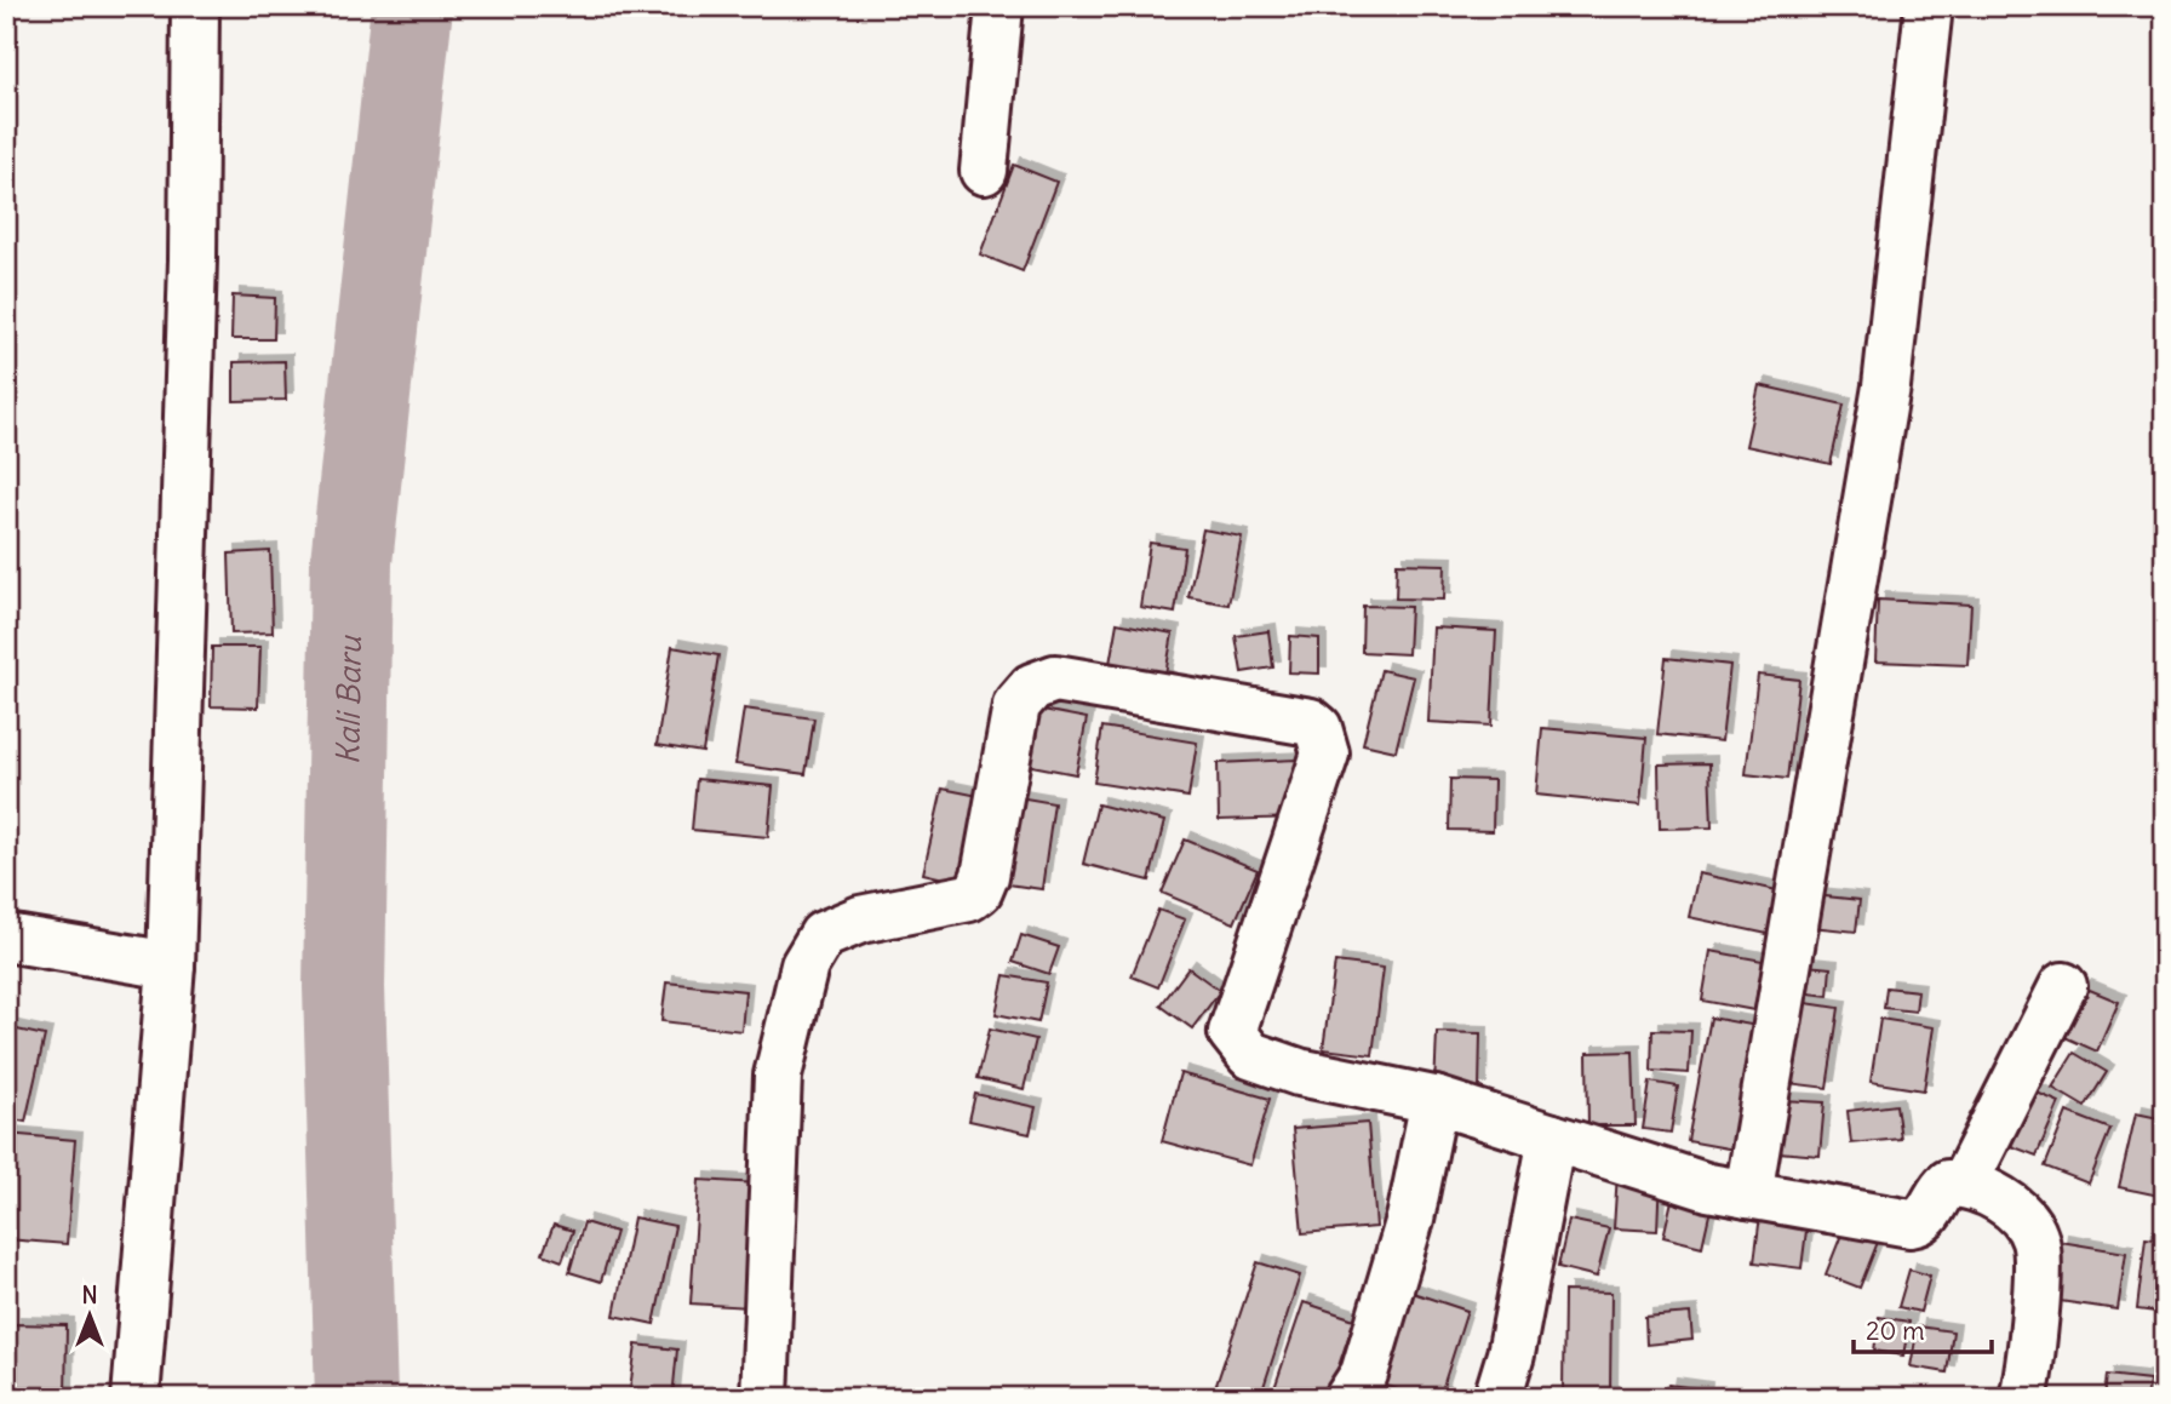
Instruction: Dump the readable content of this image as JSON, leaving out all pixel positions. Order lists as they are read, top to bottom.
{
  "water": ["Kali Baru"],
  "scale_bar": "20 m",
  "north": "top"
}
